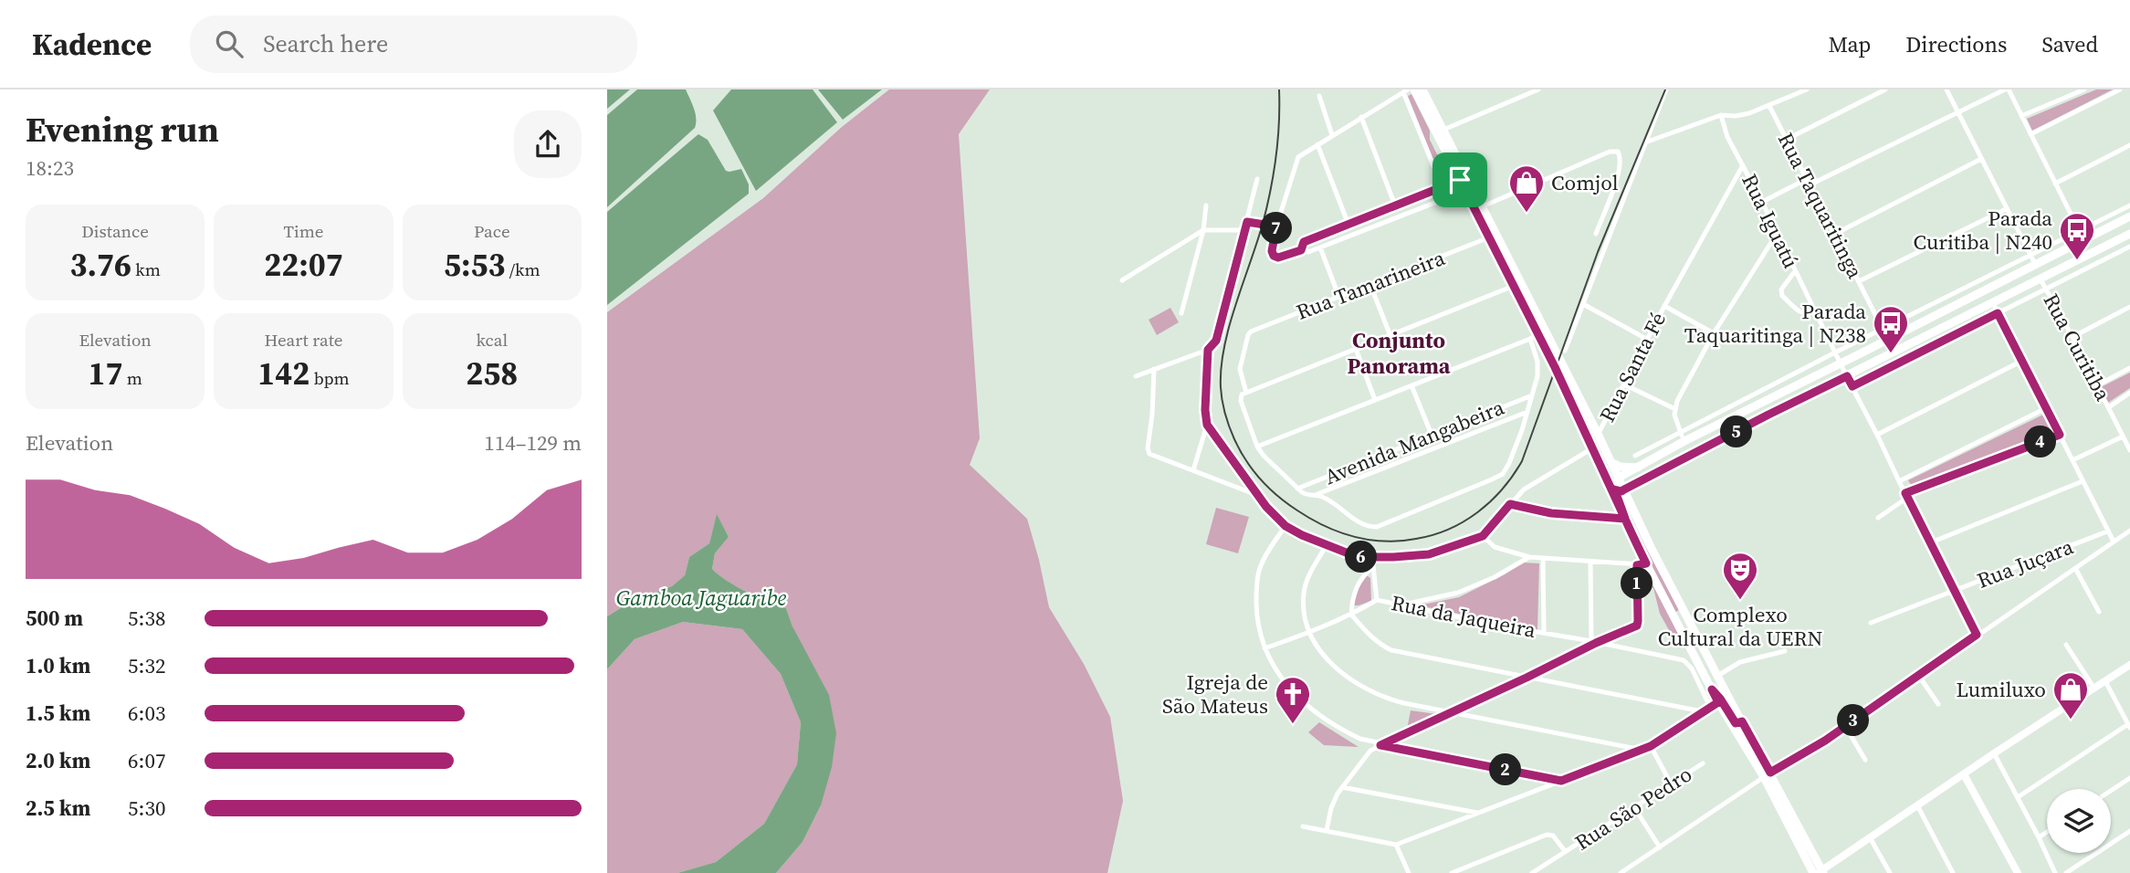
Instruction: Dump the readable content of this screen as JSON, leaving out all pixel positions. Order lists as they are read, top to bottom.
{
  "streets": {
    "street": [
      "Rua Taquaritinga",
      "Rua Iguatú",
      "Rua Tamarineira",
      "Rua Curitiba",
      "Rua Santa Fé",
      "Avenida Mangabeira",
      "Rua Juçara",
      "Rua da Jaqueira",
      "Rua São Pedro"
    ]
  },
  "crossings": [
    ["Rua Iguatú", "Rua Santa Fé"],
    ["Rua Iguatú", "Rua Juçara"]
  ],
  "districts": ["Conjunto Panorama"],
  "water": ["Gamboa Jaguaribe"],
  "places": {
    "shop": ["Comjol", "Lumiluxo"],
    "bus stop": ["Parada Curitiba | N240", "Parada Taquaritinga | N238"],
    "theatre": ["Complexo Cultural da UERN"],
    "church": ["Igreja de São Mateus"]
  },
  "page": {
    "header": "Kadence",
    "search": "Search here",
    "nav": ["Map", "Directions", "Saved"],
    "heading": ["Evening run", "18:23"],
    "stats": [
      ["Distance", "3.76 km"],
      ["Time", "22:07"],
      ["Pace", "5:53 /km"],
      ["Elevation", "17 m"],
      ["Heart rate", "142 bpm"],
      ["kcal", "258"]
    ],
    "pins": [
      "7",
      "5",
      "4",
      "6",
      "1",
      "3",
      "2"
    ],
    "chart": ["Elevation", "114–129 m"],
    "list": [
      {
        "name": "500 m",
        "note": "5:38"
      },
      {
        "name": "1.0 km",
        "note": "5:32"
      },
      {
        "name": "1.5 km",
        "note": "6:03"
      },
      {
        "name": "2.0 km",
        "note": "6:07"
      },
      {
        "name": "2.5 km",
        "note": "5:30"
      }
    ]
  }
}
